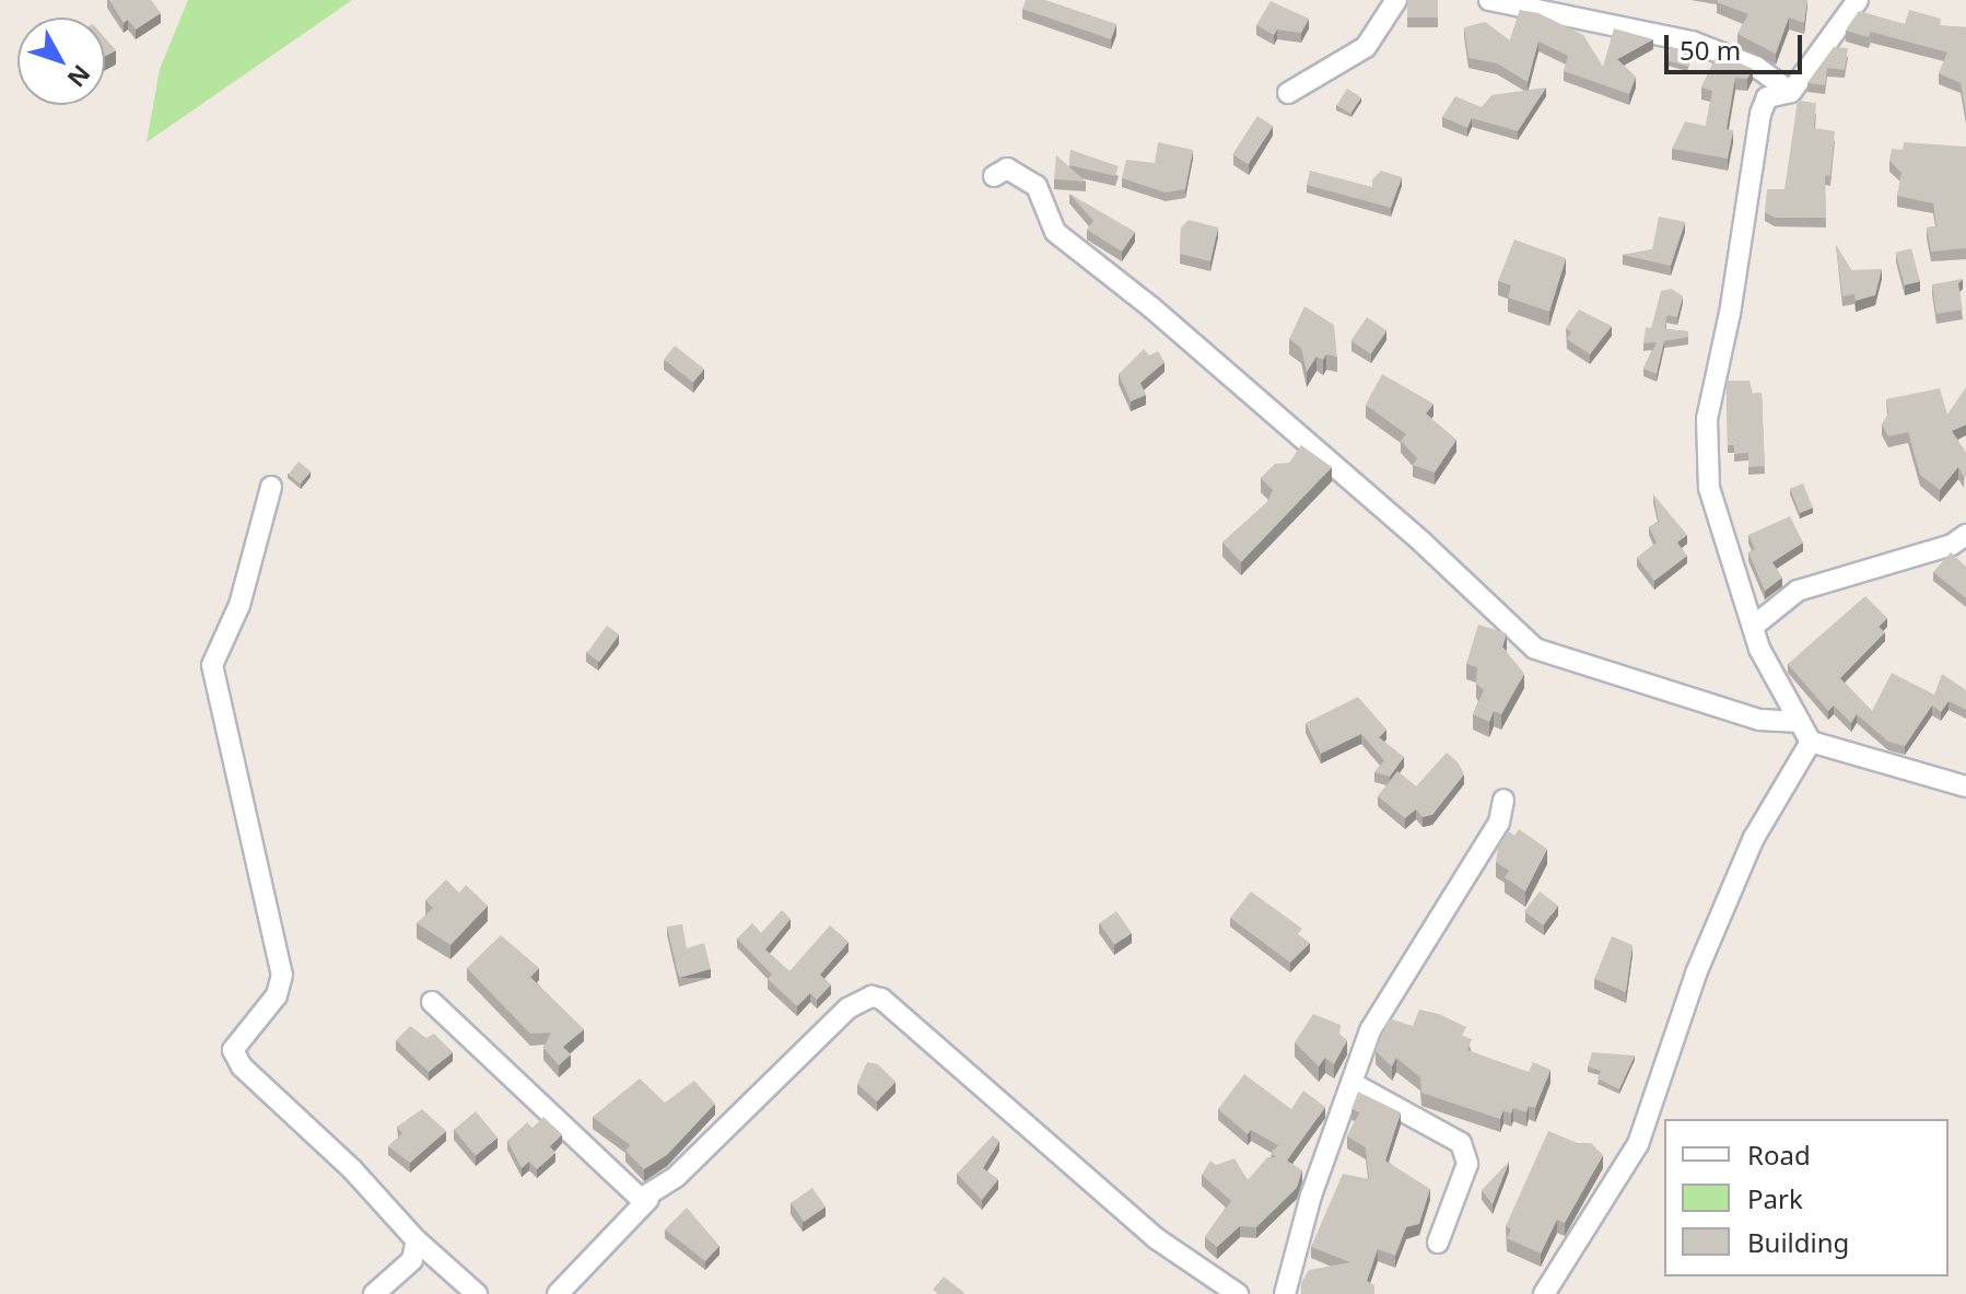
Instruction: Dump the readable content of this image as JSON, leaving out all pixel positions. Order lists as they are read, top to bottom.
{
  "legend": ["Road", "Park", "Building"],
  "scale_bar": "50 m",
  "north": "bottom right"
}
